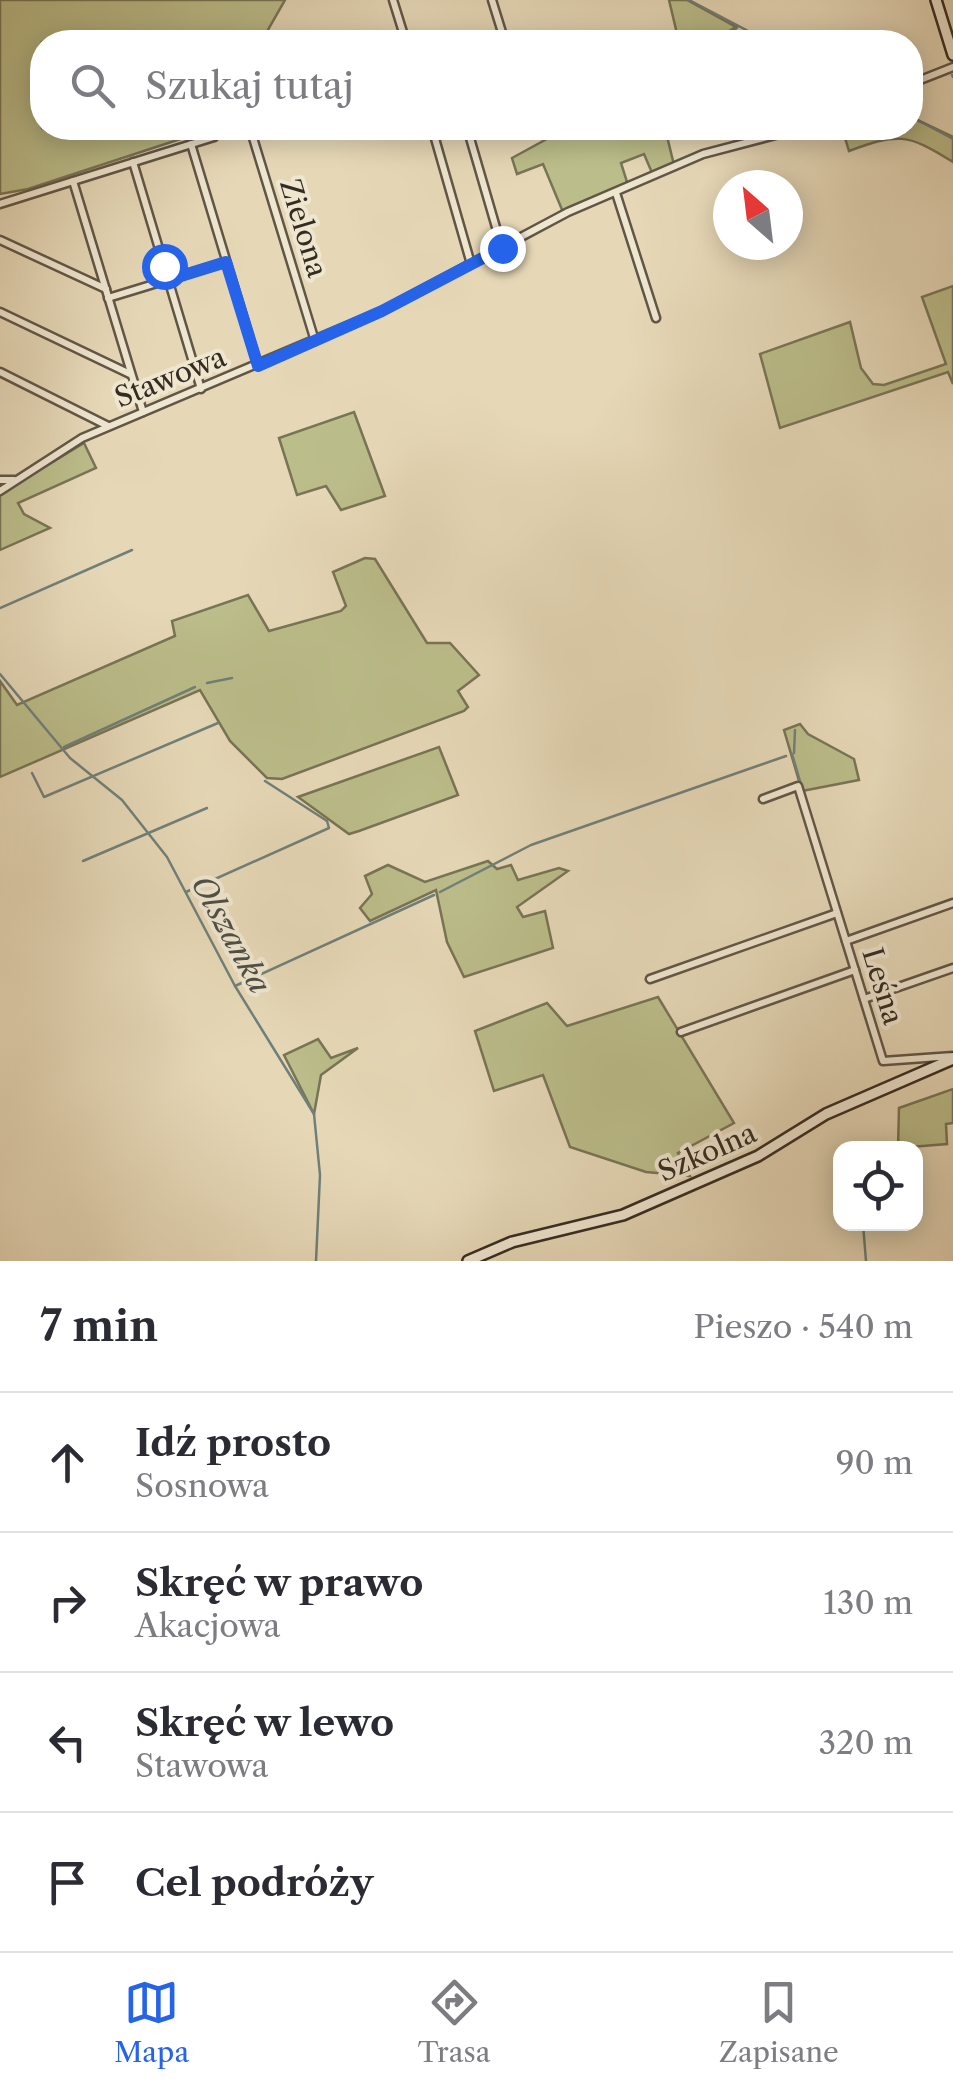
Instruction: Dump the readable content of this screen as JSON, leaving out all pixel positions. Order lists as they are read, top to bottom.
{
  "streets": {
    "street": [
      "Zielona",
      "Stawowa",
      "Leśna",
      "Szkolna"
    ]
  },
  "crossings": [
    ["Zielona", "Stawowa"],
    ["Leśna", "Szkolna"]
  ],
  "water": ["Olszanka"],
  "north": "top left",
  "page": {
    "search": "Szukaj tutaj",
    "heading": ["7 min", "Pieszo · 540 m"],
    "list": [
      ["Idź prosto", "Sosnowa", "90 m"],
      ["Skręć w prawo", "Akacjowa", "130 m"],
      ["Skręć w lewo", "Stawowa", "320 m"],
      "Cel podróży"
    ],
    "nav": ["Mapa", "Trasa", "Zapisane"]
  }
}
